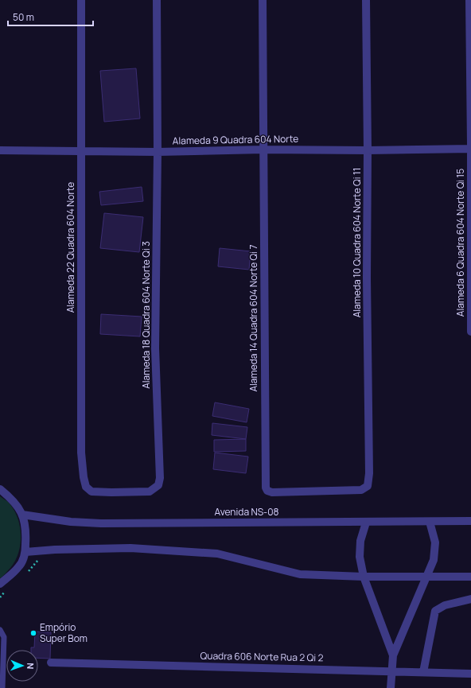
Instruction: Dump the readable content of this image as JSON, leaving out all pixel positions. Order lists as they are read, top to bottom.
{
  "streets": {
    "street": [
      "Alameda 9 Quadra 604 Norte",
      "Alameda 10 Quadra 604 Norte Qi 11",
      "Alameda 6 Quadra 604 Norte Qi 15",
      "Alameda 22 Quadra 604 Norte",
      "Alameda 18 Quadra 604 Norte Qi 3",
      "Alameda 14 Quadra 604 Norte Qi 7",
      "Avenida NS-08",
      "Quadra 606 Norte Rua 2 Qi 2"
    ]
  },
  "crossings": [
    ["Alameda 9 Quadra 604 Norte", "Alameda 10 Quadra 604 Norte Qi 11"],
    ["Alameda 9 Quadra 604 Norte", "Alameda 22 Quadra 604 Norte"],
    ["Alameda 9 Quadra 604 Norte", "Alameda 18 Quadra 604 Norte Qi 3"],
    ["Alameda 9 Quadra 604 Norte", "Alameda 14 Quadra 604 Norte Qi 7"],
    ["Alameda 10 Quadra 604 Norte Qi 11", "Alameda 14 Quadra 604 Norte Qi 7"],
    ["Alameda 22 Quadra 604 Norte", "Alameda 18 Quadra 604 Norte Qi 3"]
  ],
  "places": ["Empório Super Bom"],
  "scale_bar": "50 m",
  "north": "right"
}
